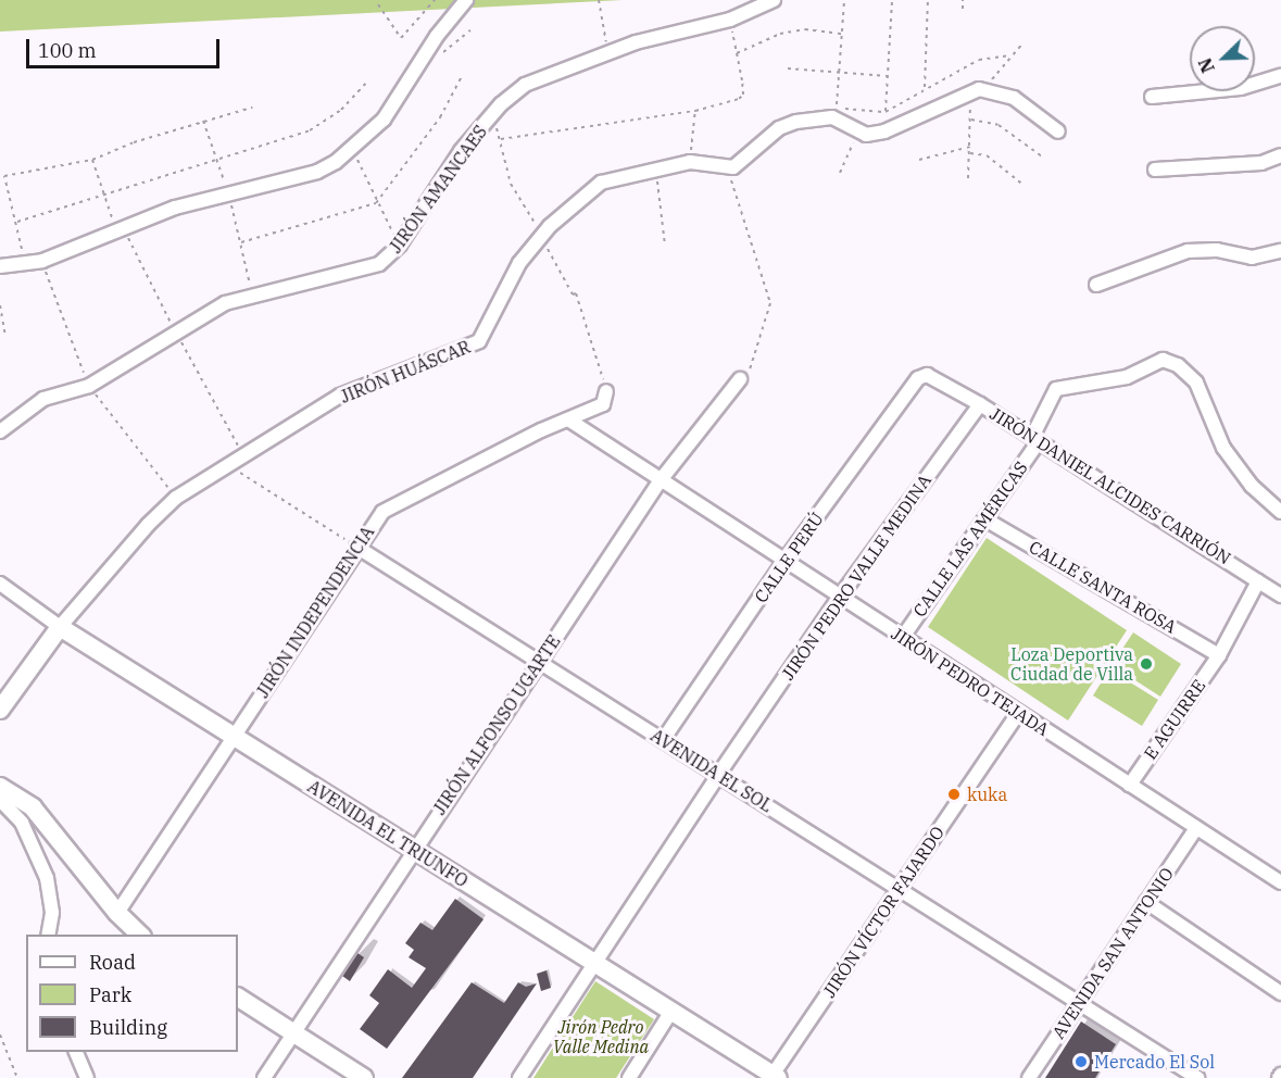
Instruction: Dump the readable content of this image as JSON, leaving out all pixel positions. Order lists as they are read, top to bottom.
{
  "streets": {
    "street": [
      "JIRÓN AMANCAES",
      "JIRÓN HUÁSCAR",
      "JIRÓN DANIEL ALCIDES CARRIÓN",
      "CALLE LAS AMÉRICAS",
      "CALLE PERÚ",
      "JIRÓN PEDRO VALLE MEDINA",
      "CALLE SANTA ROSA",
      "JIRÓN INDEPENDENCIA",
      "JIRÓN PEDRO TEJADA",
      "E AGUIRRE",
      "JIRÓN ALFONSO UGARTE",
      "AVENIDA EL SOL",
      "AVENIDA EL TRIUNFO",
      "JIRÓN VÍCTOR FAJARDO",
      "AVENIDA SAN ANTONIO"
    ]
  },
  "crossings": [
    ["JIRÓN HUÁSCAR", "AVENIDA EL TRIUNFO"],
    ["JIRÓN DANIEL ALCIDES CARRIÓN", "CALLE LAS AMÉRICAS"],
    ["JIRÓN DANIEL ALCIDES CARRIÓN", "CALLE PERÚ"],
    ["JIRÓN DANIEL ALCIDES CARRIÓN", "JIRÓN PEDRO VALLE MEDINA"],
    ["JIRÓN DANIEL ALCIDES CARRIÓN", "E AGUIRRE"],
    ["CALLE LAS AMÉRICAS", "CALLE SANTA ROSA"],
    ["CALLE LAS AMÉRICAS", "JIRÓN PEDRO TEJADA"],
    ["CALLE PERÚ", "JIRÓN PEDRO TEJADA"],
    ["CALLE PERÚ", "AVENIDA EL SOL"],
    ["JIRÓN PEDRO VALLE MEDINA", "JIRÓN PEDRO TEJADA"],
    ["JIRÓN PEDRO VALLE MEDINA", "AVENIDA EL SOL"],
    ["JIRÓN PEDRO VALLE MEDINA", "AVENIDA EL TRIUNFO"],
    ["CALLE SANTA ROSA", "E AGUIRRE"],
    ["JIRÓN INDEPENDENCIA", "AVENIDA EL SOL"],
    ["JIRÓN INDEPENDENCIA", "AVENIDA EL TRIUNFO"],
    ["JIRÓN PEDRO TEJADA", "E AGUIRRE"],
    ["JIRÓN PEDRO TEJADA", "JIRÓN ALFONSO UGARTE"],
    ["JIRÓN PEDRO TEJADA", "JIRÓN VÍCTOR FAJARDO"],
    ["JIRÓN PEDRO TEJADA", "AVENIDA SAN ANTONIO"],
    ["JIRÓN ALFONSO UGARTE", "AVENIDA EL SOL"],
    ["JIRÓN ALFONSO UGARTE", "AVENIDA EL TRIUNFO"],
    ["AVENIDA EL SOL", "JIRÓN VÍCTOR FAJARDO"],
    ["AVENIDA EL SOL", "AVENIDA SAN ANTONIO"],
    ["AVENIDA EL TRIUNFO", "JIRÓN VÍCTOR FAJARDO"]
  ],
  "parks": ["Jirón Pedro Valle Medina"],
  "places": ["Loza Deportiva Ciudad de Villa", "kuka", "Mercado El Sol"],
  "legend": ["Road", "Park", "Building"],
  "scale_bar": "100 m",
  "north": "bottom left"
}
